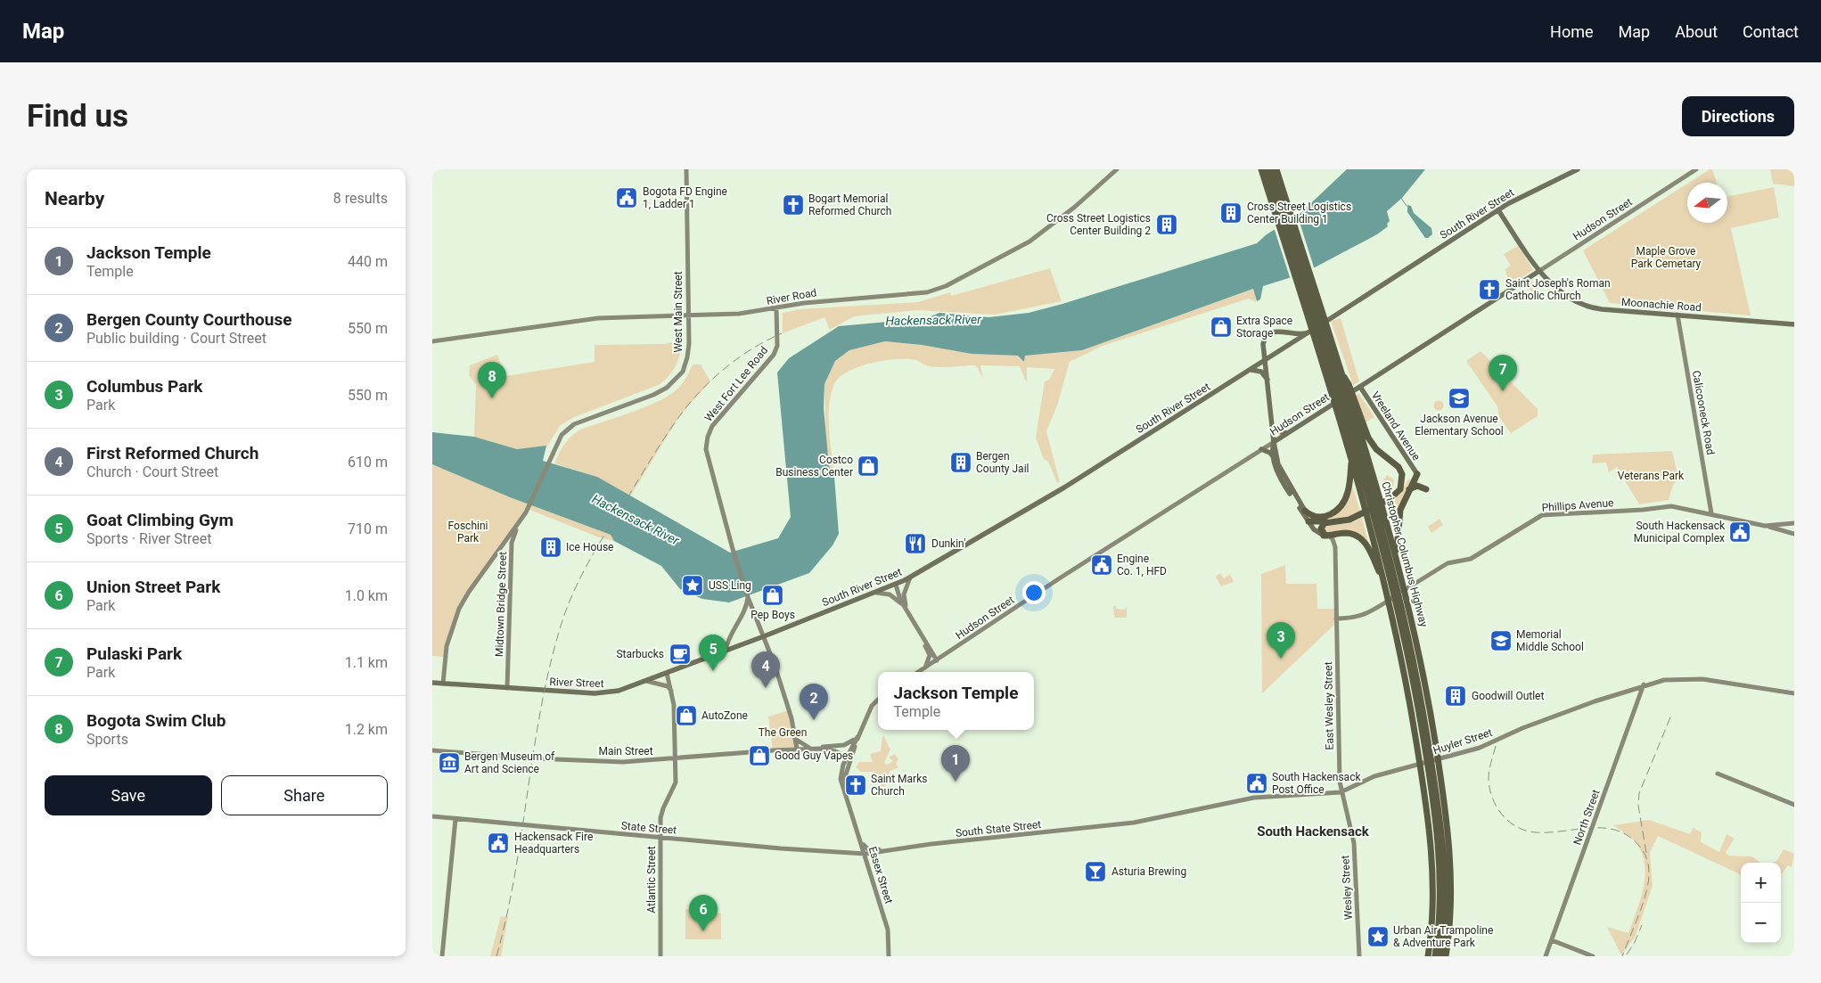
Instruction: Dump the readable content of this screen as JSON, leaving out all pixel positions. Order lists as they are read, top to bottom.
{
  "streets": {
    "highway": ["Christopher Columbus Highway"],
    "main road": [
      "South River Street",
      "Hudson Street",
      "Moonachie Road",
      "Vreeland Avenue",
      "River Street"
    ],
    "street": [
      "River Road",
      "West Main Street",
      "West Fort Lee Road",
      "Calicooneck Road",
      "Phillips Avenue",
      "Midtown Bridge Street",
      "East Wesley Street",
      "Huyler Street",
      "Main Street",
      "North Street",
      "State Street",
      "South State Street",
      "Essex Street",
      "Atlantic Street",
      "Wesley Street"
    ]
  },
  "crossings": [
    ["South River Street", "Moonachie Road"],
    ["South River Street", "West Fort Lee Road"],
    ["South River Street", "River Street"],
    ["Hudson Street", "Moonachie Road"],
    ["Hudson Street", "Vreeland Avenue"],
    ["River Road", "West Main Street"],
    ["River Road", "West Fort Lee Road"],
    ["Moonachie Road", "Calicooneck Road"],
    ["West Main Street", "Midtown Bridge Street"],
    ["West Fort Lee Road", "River Street"],
    ["West Fort Lee Road", "Main Street"],
    ["Calicooneck Road", "Phillips Avenue"],
    ["Phillips Avenue", "East Wesley Street"],
    ["Midtown Bridge Street", "River Street"],
    ["River Street", "Atlantic Street"],
    ["East Wesley Street", "Huyler Street"],
    ["East Wesley Street", "Wesley Street"],
    ["Huyler Street", "North Street"],
    ["Huyler Street", "South State Street"],
    ["Huyler Street", "Wesley Street"],
    ["Main Street", "Essex Street"],
    ["Main Street", "Atlantic Street"],
    ["State Street", "South State Street"],
    ["State Street", "Essex Street"],
    ["State Street", "Atlantic Street"],
    ["South State Street", "Essex Street"]
  ],
  "districts": ["South Hackensack"],
  "water": ["Hackensack River"],
  "parks": [
    "Maple Grove Park Cemetary",
    "Veterans Park",
    "Foschini Park",
    "The Green"
  ],
  "places": {
    "public building": [
      "Bogota FD Engine 1, Ladder 1",
      "South Hackensack Municipal Complex",
      "Engine Co. 1, HFD",
      "South Hackensack Post Office",
      "Hackensack Fire Headquarters"
    ],
    "church": ["Bogart Memorial Reformed Church", "Saint Joseph's Roman Catholic Church", "Saint Marks Church"],
    "building": [
      "Cross Street Logistics Center Building 1",
      "Cross Street Logistics Center Building 2",
      "Bergen County Jail",
      "Ice House",
      "Goodwill Outlet"
    ],
    "shop": [
      "Extra Space Storage",
      "Costco Business Center",
      "Pep Boys",
      "AutoZone",
      "Good Guy Vapes"
    ],
    "school or university": ["Jackson Avenue Elementary School", "Memorial Middle School"],
    "restaurant": ["Dunkin'"],
    "place": ["USS Ling", "Urban Air Trampoline & Adventure Park"],
    "cafe": ["Starbucks"],
    "museum": ["Bergen Museum of Art and Science"],
    "bar": ["Asturia Brewing"]
  },
  "north": "left",
  "page": {
    "header": "Map",
    "nav": [
      "Home",
      "Map",
      "About",
      "Contact"
    ],
    "buttons": [
      "Directions",
      ["Save", "Share"]
    ],
    "title": "Find us",
    "heading": ["Nearby", "8 results"],
    "list": [
      {
        "mark": "1",
        "name": "Jackson Temple",
        "note": "Temple",
        "value": "440 m"
      },
      {
        "mark": "2",
        "name": "Bergen County Courthouse",
        "note": "Public building · Court Street",
        "value": "550 m"
      },
      {
        "mark": "3",
        "name": "Columbus Park",
        "note": "Park",
        "value": "550 m"
      },
      {
        "mark": "4",
        "name": "First Reformed Church",
        "note": "Church · Court Street",
        "value": "610 m"
      },
      {
        "mark": "5",
        "name": "Goat Climbing Gym",
        "note": "Sports · River Street",
        "value": "710 m"
      },
      {
        "mark": "6",
        "name": "Union Street Park",
        "note": "Park",
        "value": "1.0 km"
      },
      {
        "mark": "7",
        "name": "Pulaski Park",
        "note": "Park",
        "value": "1.1 km"
      },
      {
        "mark": "8",
        "name": "Bogota Swim Club",
        "note": "Sports",
        "value": "1.2 km"
      }
    ],
    "pins": [
      "7",
      "8",
      "3",
      "5",
      "4",
      "2",
      "1",
      "6"
    ],
    "popup": ["Jackson Temple", "Temple"],
    "map_buttons": ["+", "−"]
  }
}
